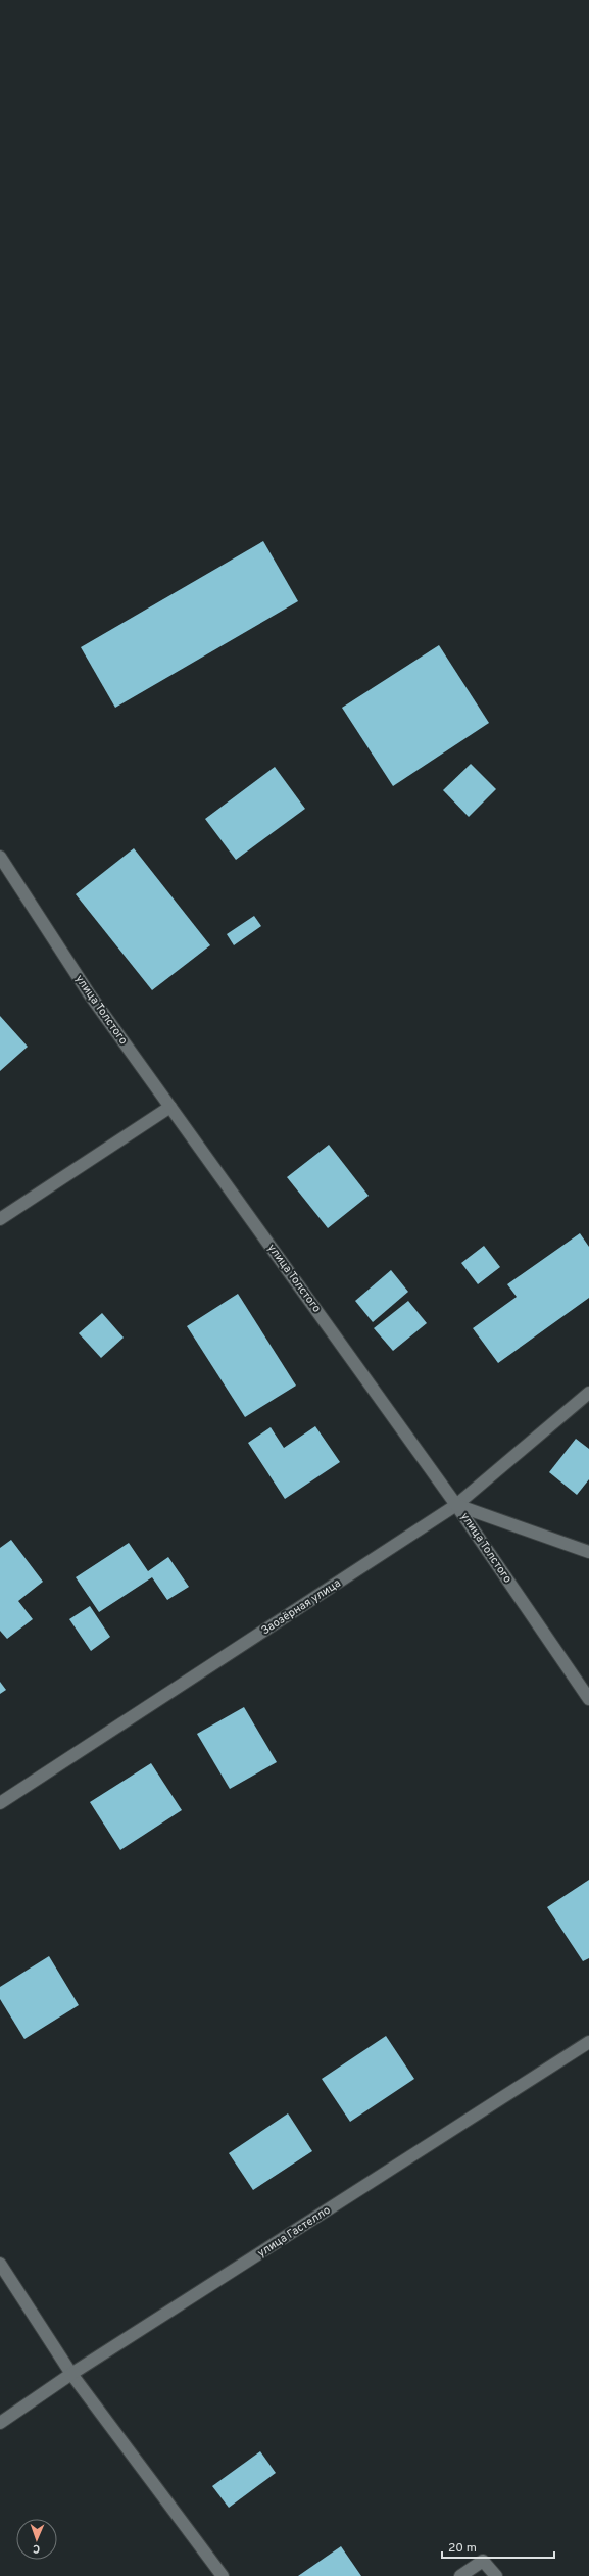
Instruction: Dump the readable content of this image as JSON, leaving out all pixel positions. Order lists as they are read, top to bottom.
{
  "streets": {
    "street": ["улица Толстого", "Заозёрная улица", "улица Гастелло"]
  },
  "crossings": [
    ["улица Толстого", "Заозёрная улица"]
  ],
  "scale_bar": "20 m",
  "north": "bottom"
}
